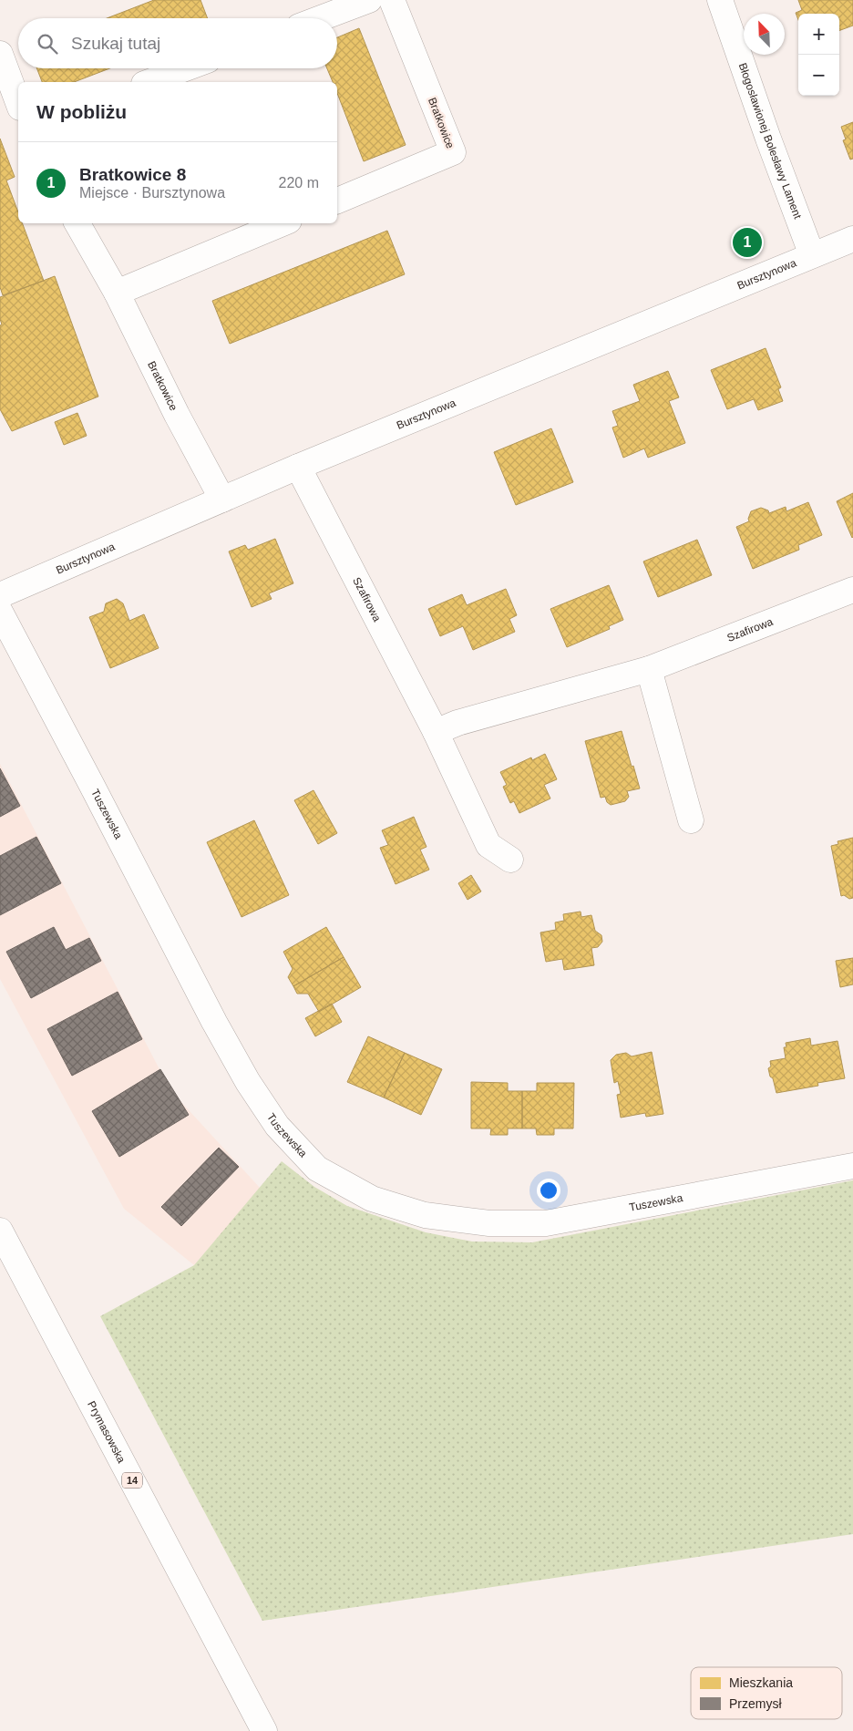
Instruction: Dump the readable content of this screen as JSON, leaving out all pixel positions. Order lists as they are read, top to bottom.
{
  "streets": {
    "street": [
      "Bratkowice",
      "Błogosławionej Bolesławy Lament",
      "Bursztynowa",
      "Szafirowa",
      "Tuszewska",
      "Prymasowska",
      "14"
    ]
  },
  "crossings": [
    ["Bratkowice", "Bursztynowa"],
    ["Błogosławionej Bolesławy Lament", "Bursztynowa"],
    ["Bursztynowa", "Szafirowa"]
  ],
  "legend": ["Mieszkania", "Przemysł"],
  "north": "top left",
  "page": {
    "map_buttons": ["+", "−"],
    "search": "Szukaj tutaj",
    "heading": "W pobliżu",
    "list": [
      {
        "mark": "1",
        "name": "Bratkowice 8",
        "note": "Miejsce · Bursztynowa",
        "value": "220 m"
      }
    ],
    "pins": "1"
  }
}
